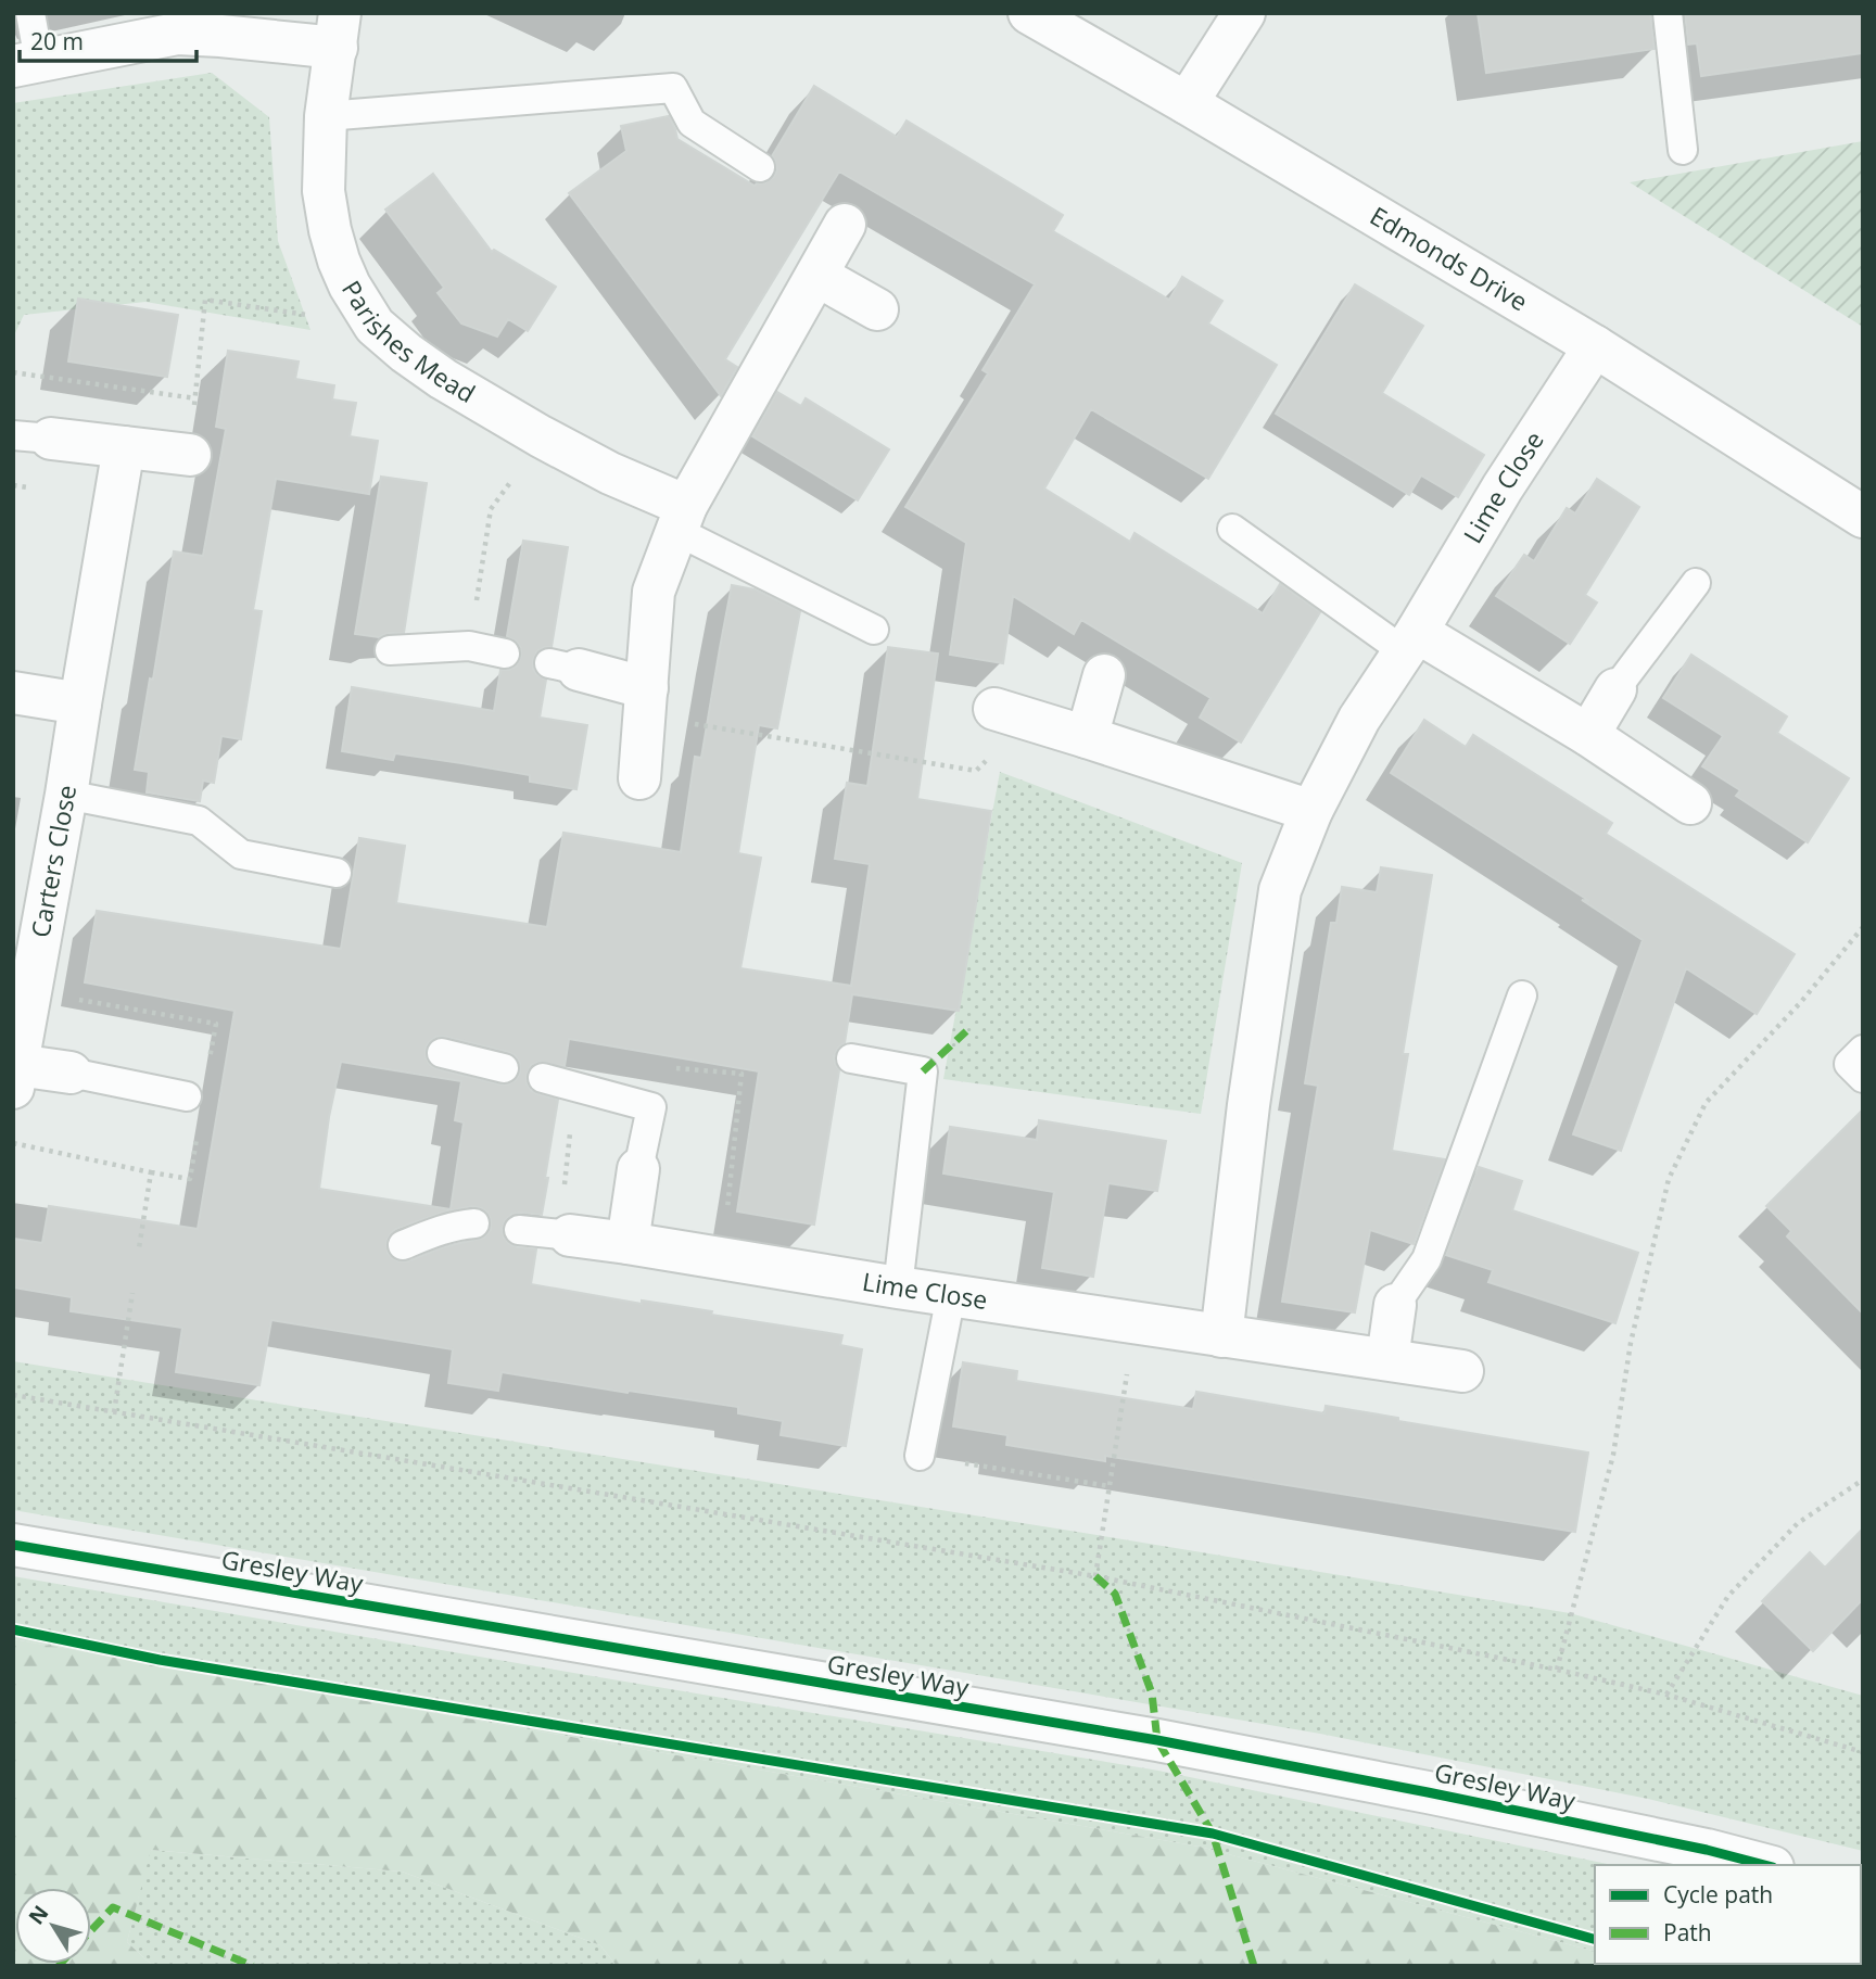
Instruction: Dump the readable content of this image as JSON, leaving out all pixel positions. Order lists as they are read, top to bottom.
{
  "streets": {
    "street": [
      "Edmonds Drive",
      "Parishes Mead",
      "Lime Close",
      "Carters Close",
      "Gresley Way"
    ]
  },
  "crossings": [
    ["Edmonds Drive", "Lime Close"]
  ],
  "legend": ["Cycle path", "Path"],
  "scale_bar": "20 m",
  "north": "top left"
}
